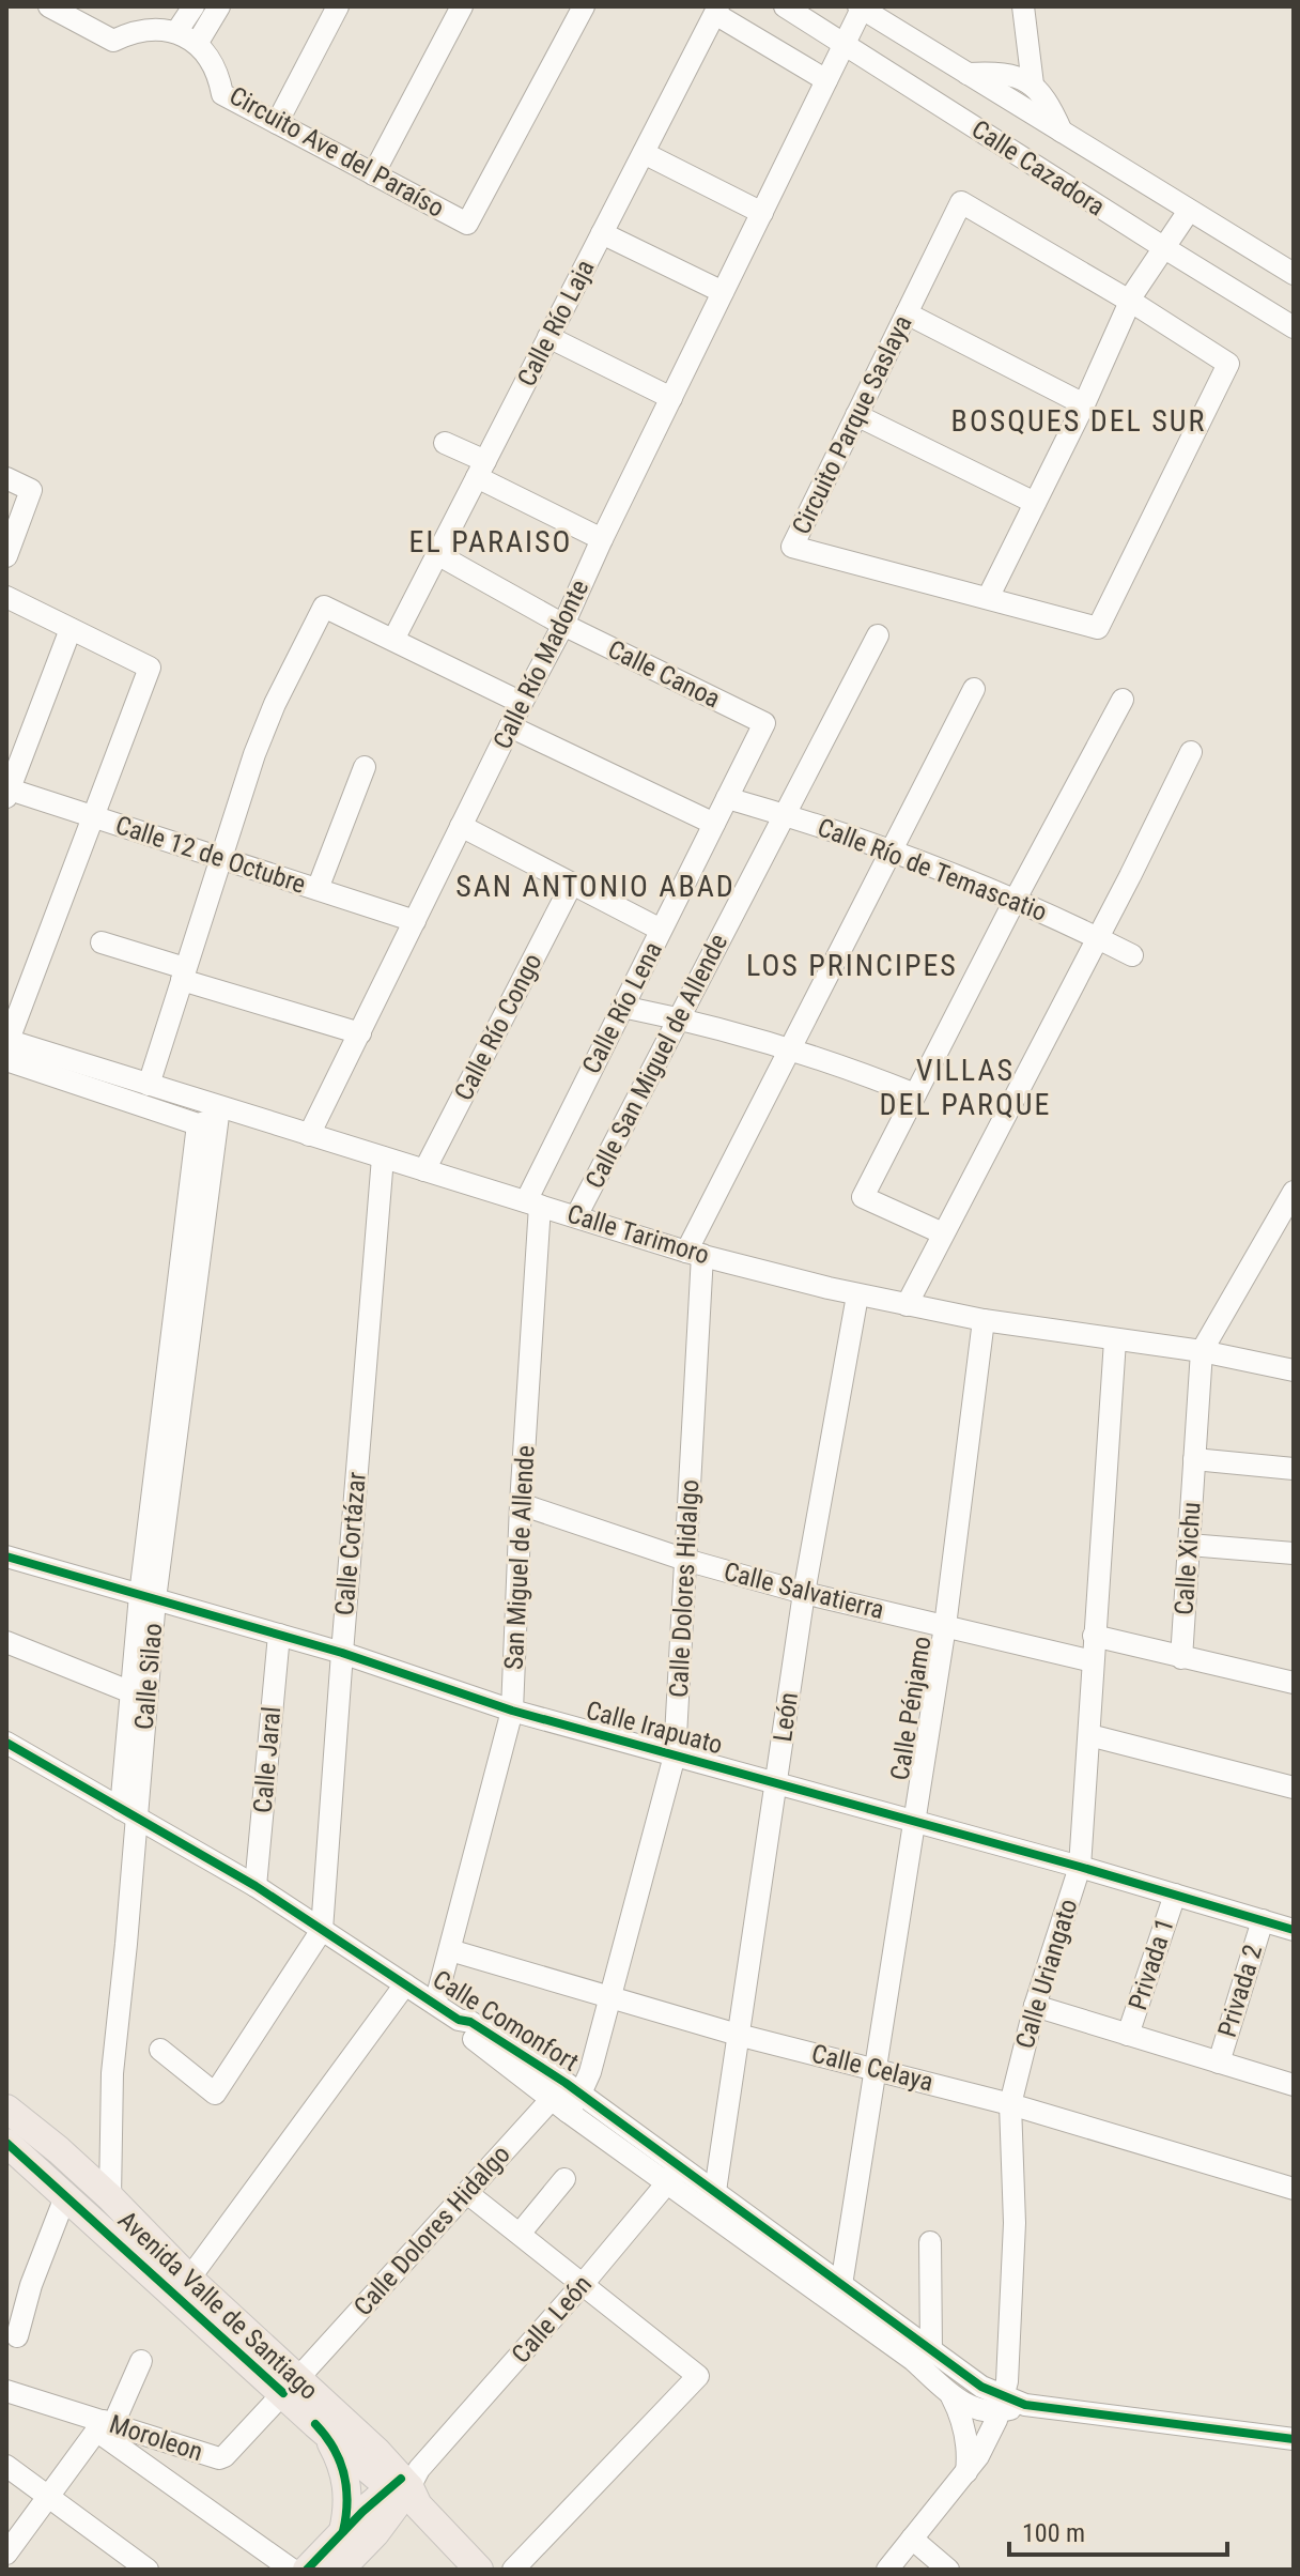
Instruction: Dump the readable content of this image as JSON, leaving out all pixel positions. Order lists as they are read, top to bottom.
{
  "streets": {
    "main road": ["Avenida Valle de Santiago"],
    "street": [
      "Circuito Ave del Paraíso",
      "Calle Cazadora",
      "Calle Río Laja",
      "Circuito Parque Saslaya",
      "Calle Río Madonte",
      "Calle Canoa",
      "Calle 12 de Octubre",
      "Calle Río de Temascatio",
      "Calle Río Lena",
      "Calle Río Congo",
      "Calle San Miguel de Allende",
      "Calle Tarimoro",
      "Calle Cortázar",
      "San Miguel de Allende",
      "Calle Xichu",
      "Calle Dolores Hidalgo",
      "Calle Salvatierra",
      "Calle Silao",
      "Calle Pénjamo",
      "León",
      "Calle Irapuato",
      "Calle Jaral",
      "Privada 1",
      "Calle Uriangato",
      "Privada 2",
      "Calle Comonfort",
      "Calle Celaya",
      "Calle León",
      "Moroleon"
    ]
  },
  "crossings": [
    ["Calle Cazadora", "Calle Río Madonte"],
    ["Calle Río Laja", "Calle Canoa"],
    ["Calle Río Madonte", "Calle Canoa"],
    ["Calle Río Madonte", "Calle 12 de Octubre"],
    ["Calle Río Madonte", "Calle Tarimoro"],
    ["Calle Canoa", "Calle Río Lena"],
    ["Calle Río de Temascatio", "Calle Río Lena"],
    ["Calle Río de Temascatio", "Calle San Miguel de Allende"],
    ["Calle Río de Temascatio", "Calle Dolores Hidalgo"],
    ["Calle Río Lena", "Calle Tarimoro"],
    ["Calle Río Lena", "San Miguel de Allende"],
    ["Calle Río Congo", "Calle Tarimoro"],
    ["Calle San Miguel de Allende", "Calle Tarimoro"],
    ["Calle Tarimoro", "Calle Cortázar"],
    ["Calle Tarimoro", "San Miguel de Allende"],
    ["Calle Tarimoro", "Calle Xichu"],
    ["Calle Tarimoro", "Calle Dolores Hidalgo"],
    ["Calle Tarimoro", "Calle Silao"],
    ["Calle Tarimoro", "Calle Pénjamo"],
    ["Calle Tarimoro", "León"],
    ["Calle Tarimoro", "Calle Uriangato"],
    ["Calle Cortázar", "Calle Irapuato"],
    ["Calle Cortázar", "Calle Comonfort"],
    ["San Miguel de Allende", "Calle Salvatierra"],
    ["San Miguel de Allende", "Calle Irapuato"],
    ["San Miguel de Allende", "Calle Comonfort"],
    ["San Miguel de Allende", "Calle Celaya"],
    ["Calle Dolores Hidalgo", "Calle Salvatierra"],
    ["Calle Dolores Hidalgo", "Calle Irapuato"],
    ["Calle Dolores Hidalgo", "Calle Comonfort"],
    ["Calle Dolores Hidalgo", "Calle Celaya"],
    ["Calle Dolores Hidalgo", "Avenida Valle de Santiago"],
    ["Calle Dolores Hidalgo", "Moroleon"],
    ["Calle Salvatierra", "Calle Pénjamo"],
    ["Calle Salvatierra", "León"],
    ["Calle Salvatierra", "Calle Uriangato"],
    ["Calle Silao", "Calle Irapuato"],
    ["Calle Silao", "Calle Comonfort"],
    ["Calle Silao", "Avenida Valle de Santiago"],
    ["Calle Pénjamo", "Calle Irapuato"],
    ["Calle Pénjamo", "Calle Comonfort"],
    ["Calle Pénjamo", "Calle Celaya"],
    ["León", "Calle Irapuato"],
    ["León", "Calle Comonfort"],
    ["León", "Calle Celaya"],
    ["Calle Irapuato", "Calle Jaral"],
    ["Calle Irapuato", "Privada 1"],
    ["Calle Irapuato", "Calle Uriangato"],
    ["Calle Irapuato", "Privada 2"],
    ["Calle Jaral", "Calle Comonfort"],
    ["Calle Uriangato", "Calle Comonfort"],
    ["Calle Uriangato", "Calle Celaya"],
    ["Calle Comonfort", "Calle León"],
    ["Avenida Valle de Santiago", "Calle León"],
    ["Avenida Valle de Santiago", "Moroleon"]
  ],
  "districts": [
    "BOSQUES DEL SUR",
    "EL PARAISO",
    "SAN ANTONIO ABAD",
    "LOS PRINCIPES",
    "VILLAS DEL PARQUE"
  ],
  "scale_bar": "100 m"
}
